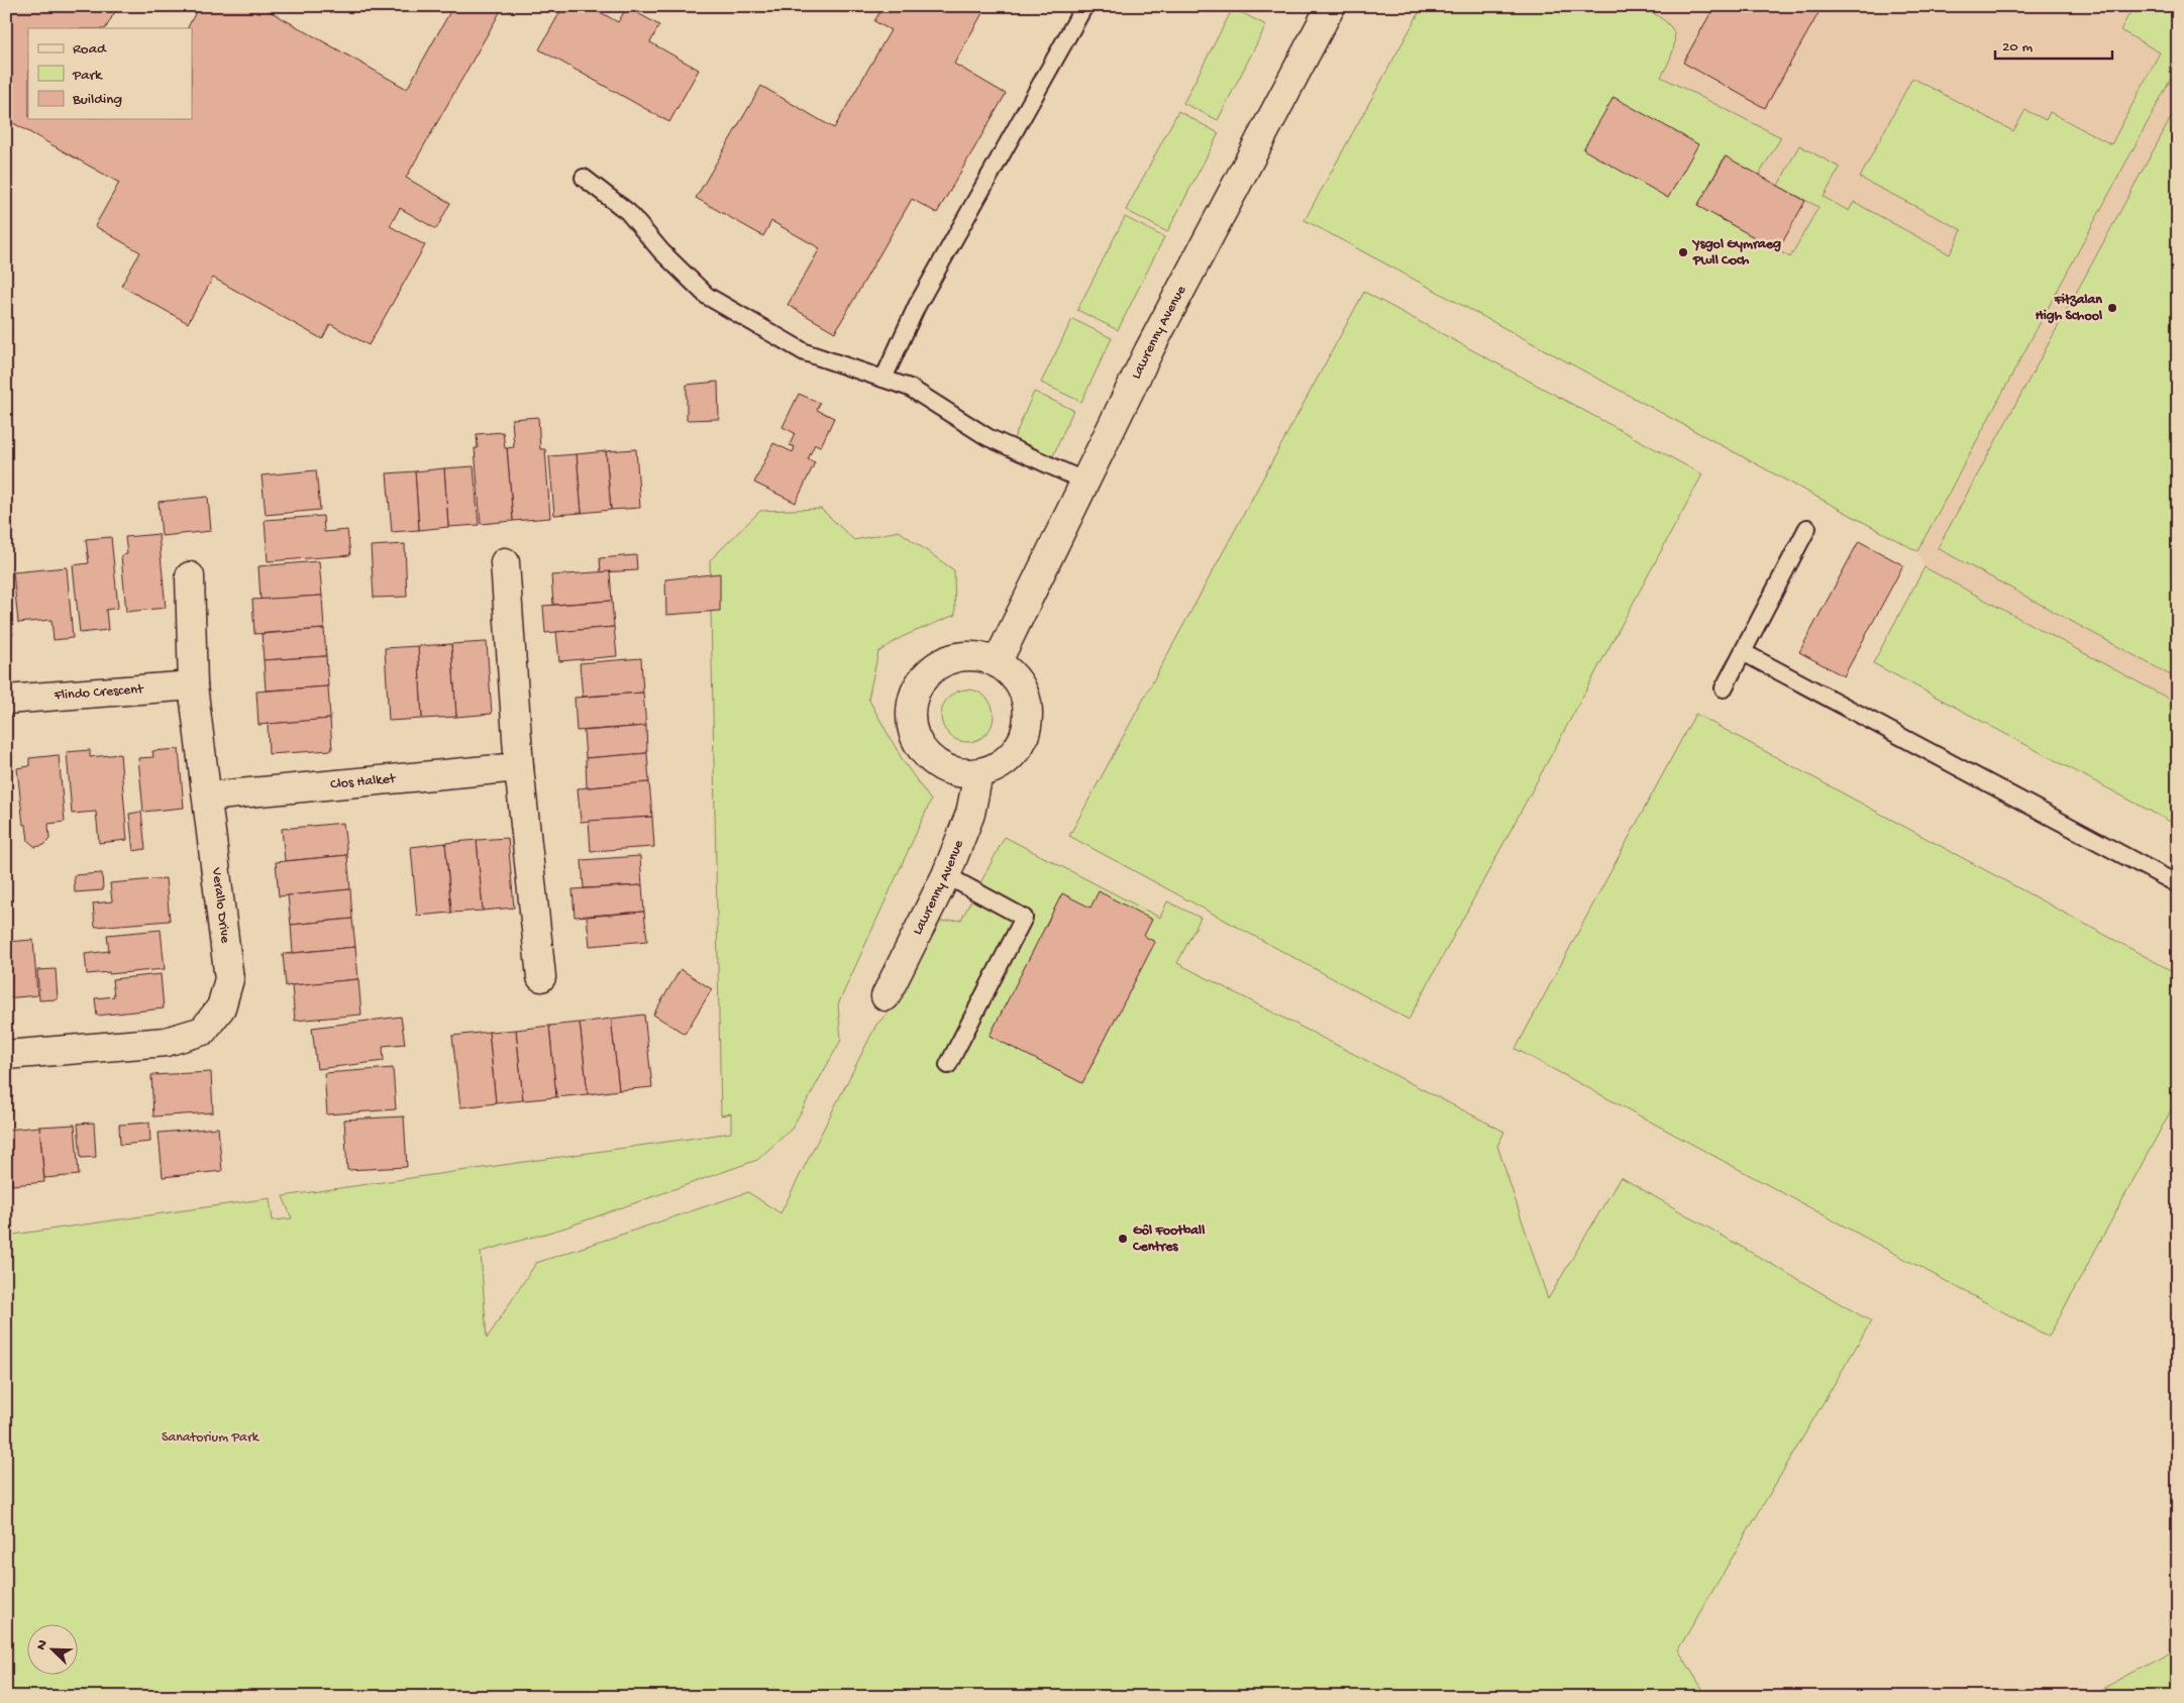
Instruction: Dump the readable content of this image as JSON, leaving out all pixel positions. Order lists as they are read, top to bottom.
{
  "streets": {
    "street": [
      "Lawrenny Avenue",
      "Flindo Crescent",
      "Clos Halket",
      "Verallo Drive"
    ]
  },
  "crossings": [
    ["Flindo Crescent", "Verallo Drive"],
    ["Clos Halket", "Verallo Drive"]
  ],
  "parks": ["Sanatorium Park"],
  "places": ["Ysgol Gymraeg Pwll Coch", "Fitzalan High School", "Gôl Football Centres"],
  "legend": ["Road", "Park", "Building"],
  "scale_bar": "20 m",
  "north": "top left"
}
